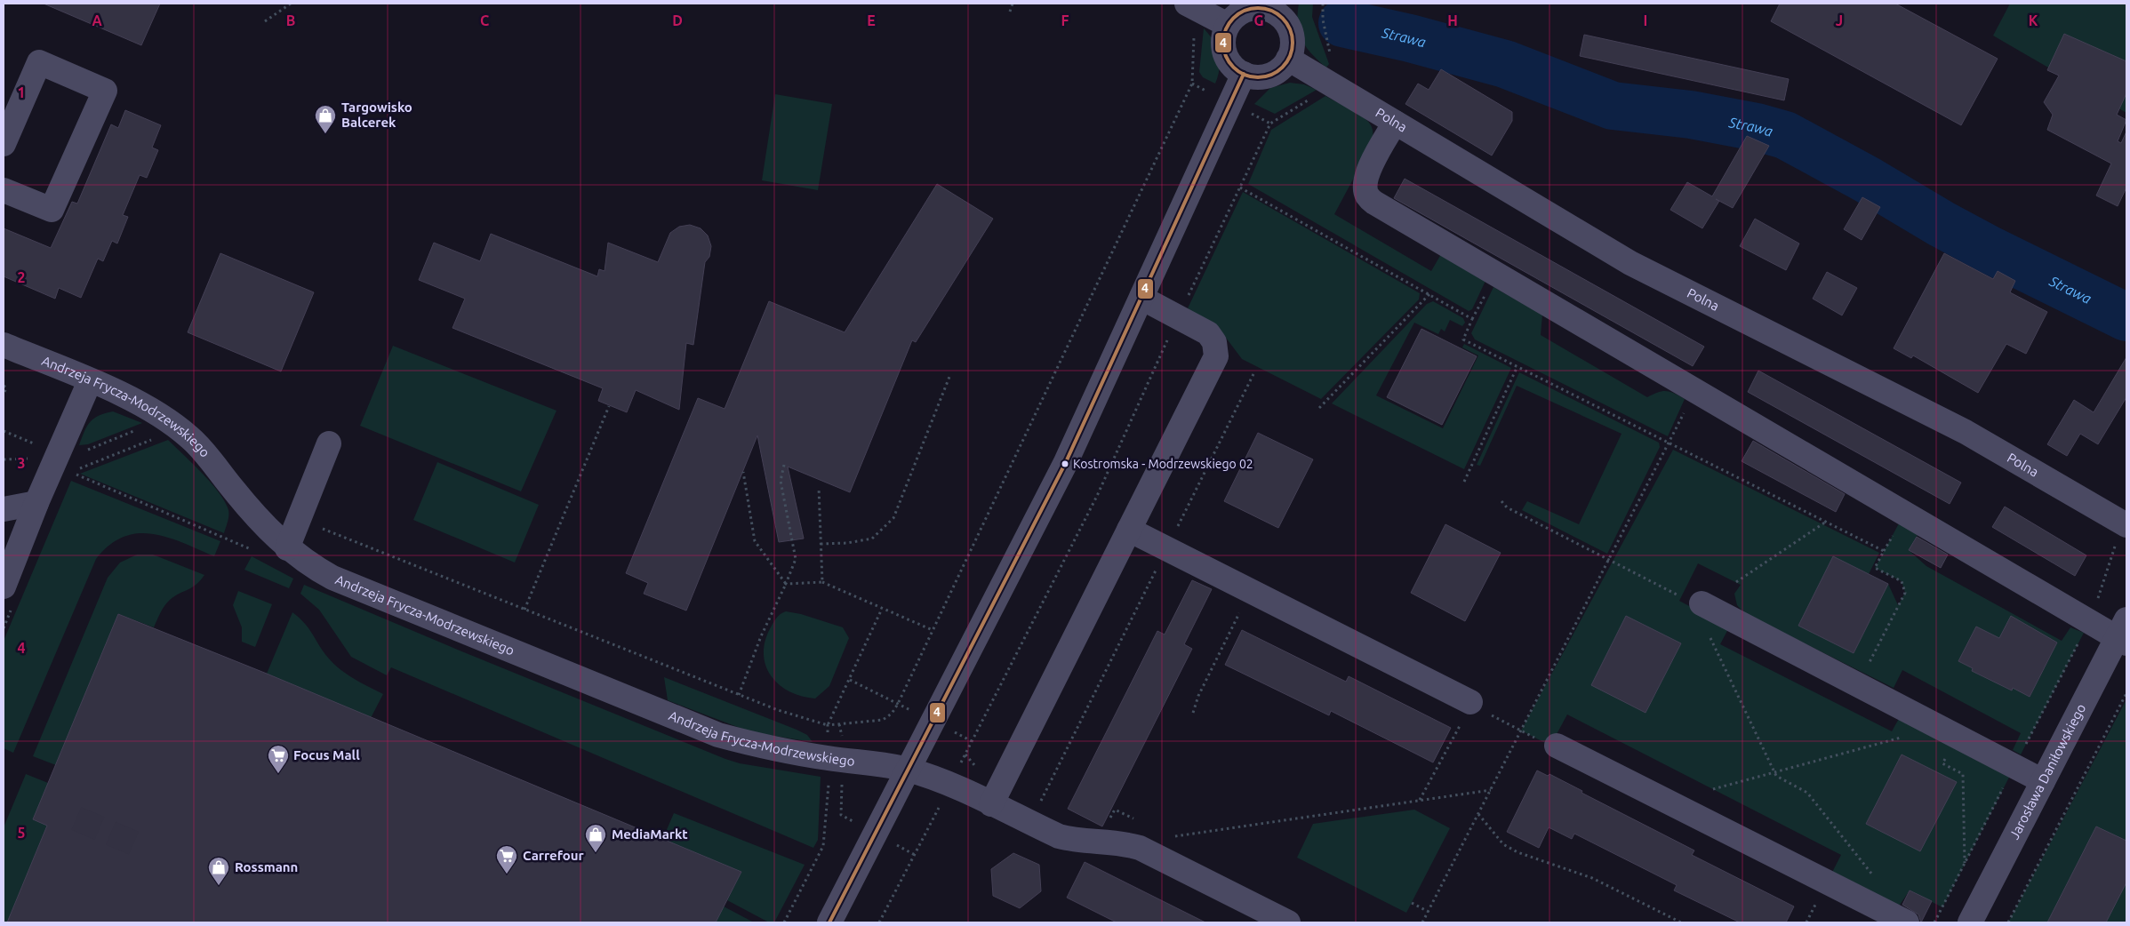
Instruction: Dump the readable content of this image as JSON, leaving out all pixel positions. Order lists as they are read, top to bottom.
{
  "streets": {
    "street": ["Polna", "Andrzeja Frycza-Modrzewskiego", "Jarosława Daniłowskiego"]
  },
  "water": ["Strawa"],
  "places": {
    "shop": ["Targowisko Balcerek", "MediaMarkt", "Rossmann"],
    "other": ["Kostromska - Modrzewskiego 02"],
    "supermarket": ["Focus Mall", "Carrefour"]
  },
  "lines": ["transit line 4"],
  "grid": {
    "columns": [
      "A",
      "B",
      "C",
      "D",
      "E",
      "F",
      "G",
      "H",
      "I",
      "J",
      "K"
    ],
    "rows": [
      "1",
      "2",
      "3",
      "4",
      "5"
    ]
  }
}
